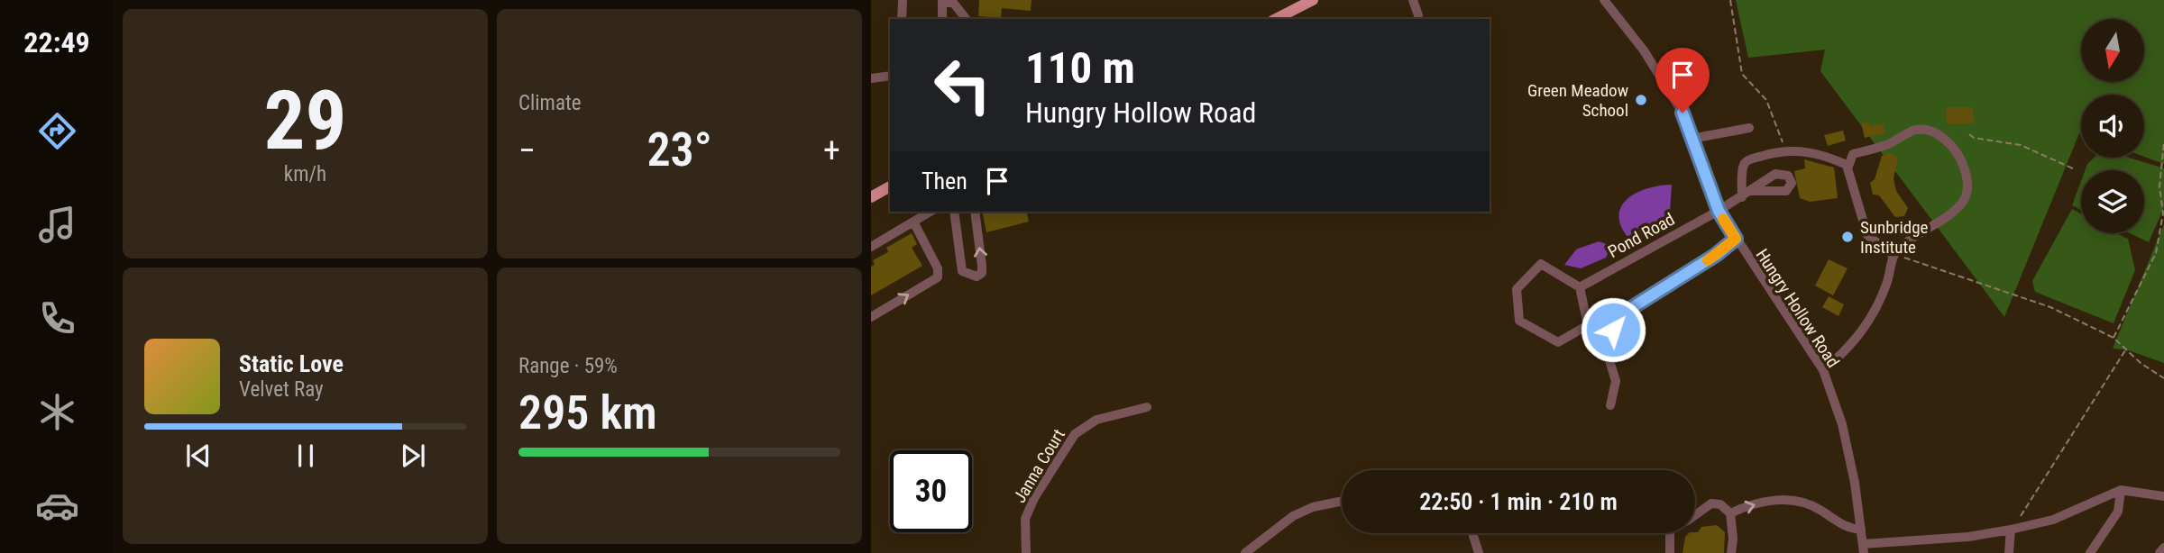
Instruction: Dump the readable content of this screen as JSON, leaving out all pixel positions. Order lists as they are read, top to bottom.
{
  "streets": {
    "street": ["Pond Road", "Hungry Hollow Road", "Janna Court"]
  },
  "crossings": [
    ["Pond Road", "Hungry Hollow Road"]
  ],
  "places": ["Green Meadow School", "Sunbridge Institute"],
  "north": "bottom",
  "page": {
    "tabs": "22:49",
    "tile": [
      ["29", "km/h"],
      "Climate",
      ["Range · 59%", "295 km"]
    ],
    "turn": ["110 m", "Hungry Hollow Road"],
    "heat": ["−", "23°", "+"],
    "then": "Then",
    "song": ["Static Love", "Velvet Ray"],
    "limit": "30",
    "trip": "22:50 · 1 min · 210 m"
  }
}
